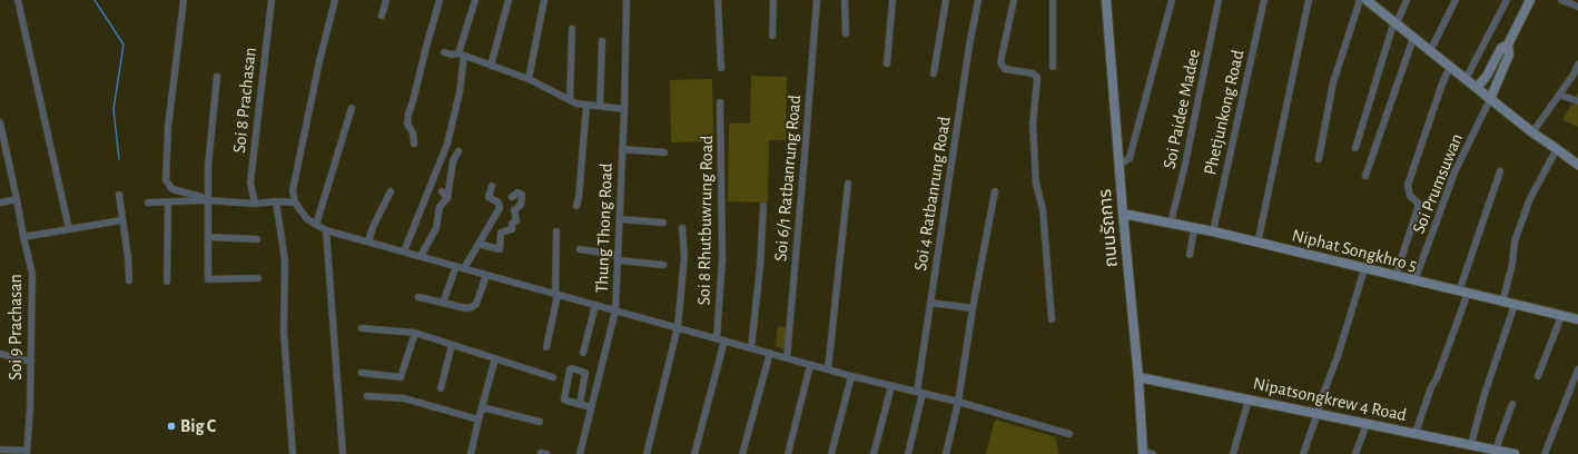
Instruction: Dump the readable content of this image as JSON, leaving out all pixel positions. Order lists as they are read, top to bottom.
{
  "streets": {
    "street": [
      "Soi 8 Prachasan",
      "Soi Paidee Madee",
      "Phetjunkong Road",
      "Soi 6/1 Ratbanrung Road",
      "Soi Prumsuwan",
      "Soi 4 Ratbanrung Road",
      "Soi 8 Rhutbuwrung Road",
      "Thung Thong Road",
      "ถนนรัถการ",
      "Niphat Songkhro 5",
      "Soi 9 Prachasan",
      "Nipatsongkrew 4 Road"
    ]
  },
  "crossings": [
    ["Soi Paidee Madee", "Niphat Songkhro 5"],
    ["Phetjunkong Road", "Niphat Songkhro 5"],
    ["Soi Prumsuwan", "Niphat Songkhro 5"],
    ["ถนนรัถการ", "Niphat Songkhro 5"],
    ["ถนนรัถการ", "Nipatsongkrew 4 Road"]
  ],
  "places": ["Big C"]
}
